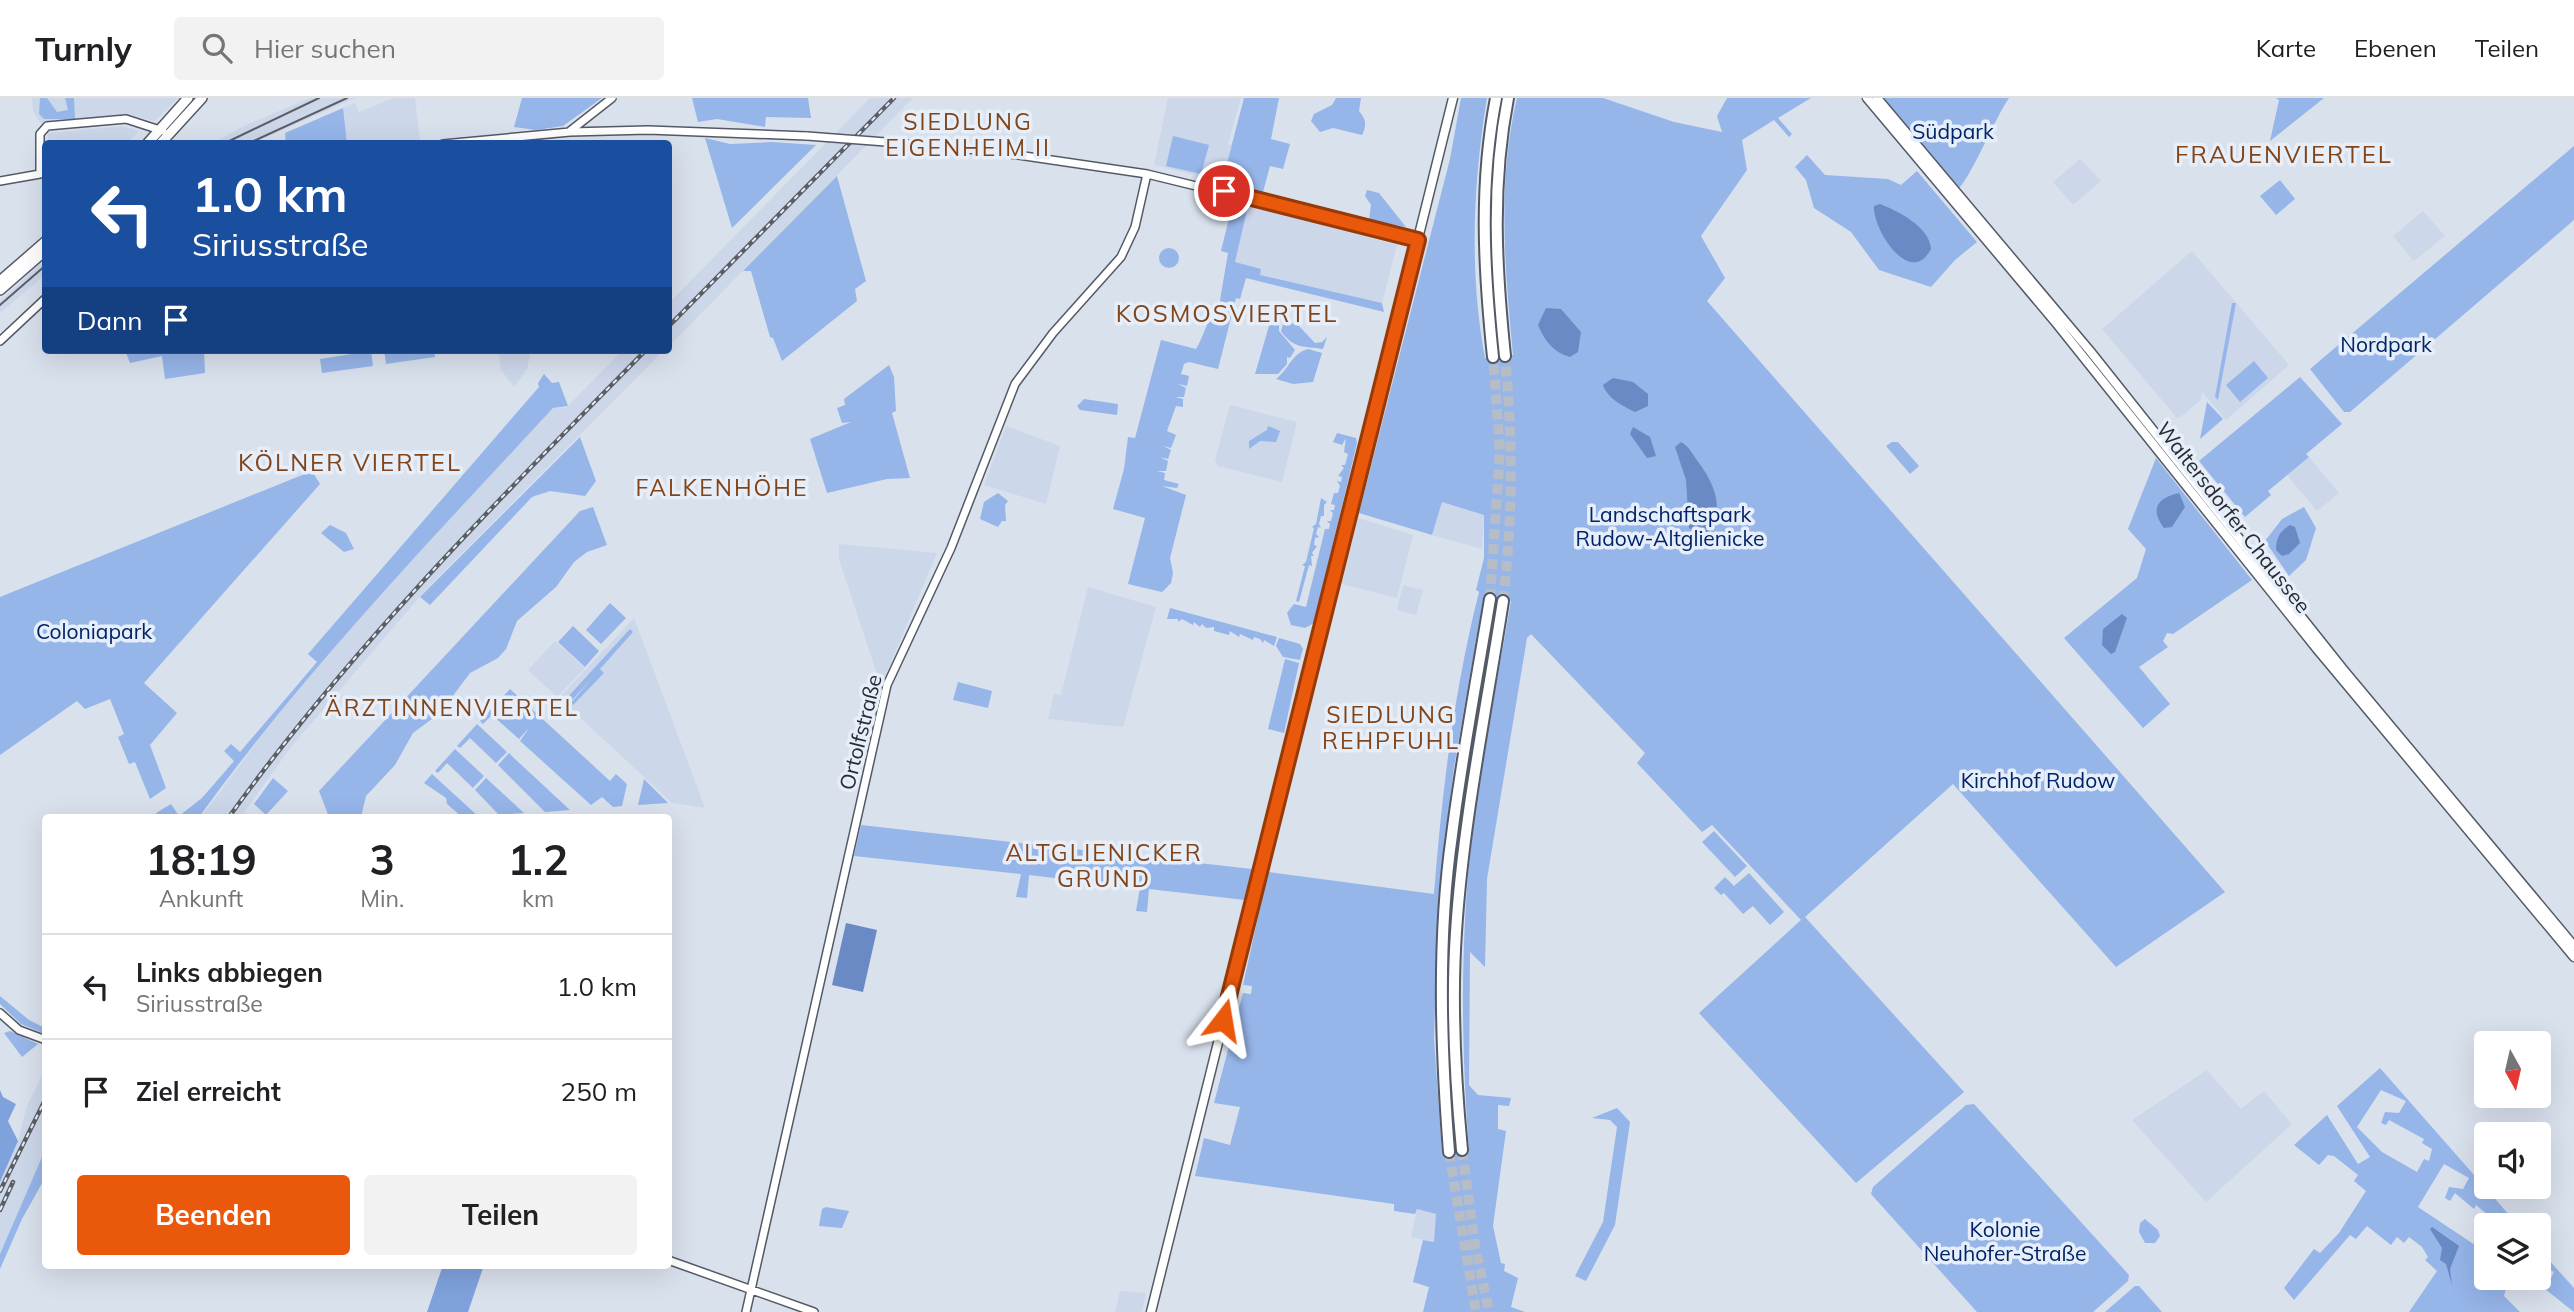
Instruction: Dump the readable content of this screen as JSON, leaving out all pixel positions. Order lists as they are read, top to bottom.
{
  "streets": {
    "main road": ["Waltersdorfer Chaussee"],
    "street": ["Ortolfstraße"]
  },
  "districts": [
    "SIEDLUNG EIGENHEIM II",
    "FRAUENVIERTEL",
    "KOSMOSVIERTEL",
    "KÖLNER VIERTEL",
    "FALKENHÖHE",
    "ÄRZTINNENVIERTEL",
    "SIEDLUNG REHPFUHL",
    "ALTGLIENICKER GRUND"
  ],
  "parks": [
    "Südpark",
    "Nordpark",
    "Landschaftspark Rudow-Altglienicke",
    "Coloniapark",
    "Kirchhof Rudow",
    "Kolonie Neuhofer-Straße"
  ],
  "north": "bottom",
  "page": {
    "header": "Turnly",
    "search": "Hier suchen",
    "nav": ["Karte", "Ebenen", "Teilen"],
    "turn": ["1.0 km", "Siriusstraße"],
    "then": "Dann",
    "eta": [
      "18:19",
      "Ankunft",
      "3",
      "Min.",
      "1.2",
      "km"
    ],
    "list": [
      {
        "name": "Links abbiegen",
        "note": "Siriusstraße",
        "value": "1.0 km"
      },
      {
        "name": "Ziel erreicht",
        "value": "250 m"
      }
    ],
    "buttons": ["Beenden", "Teilen"]
  }
}
